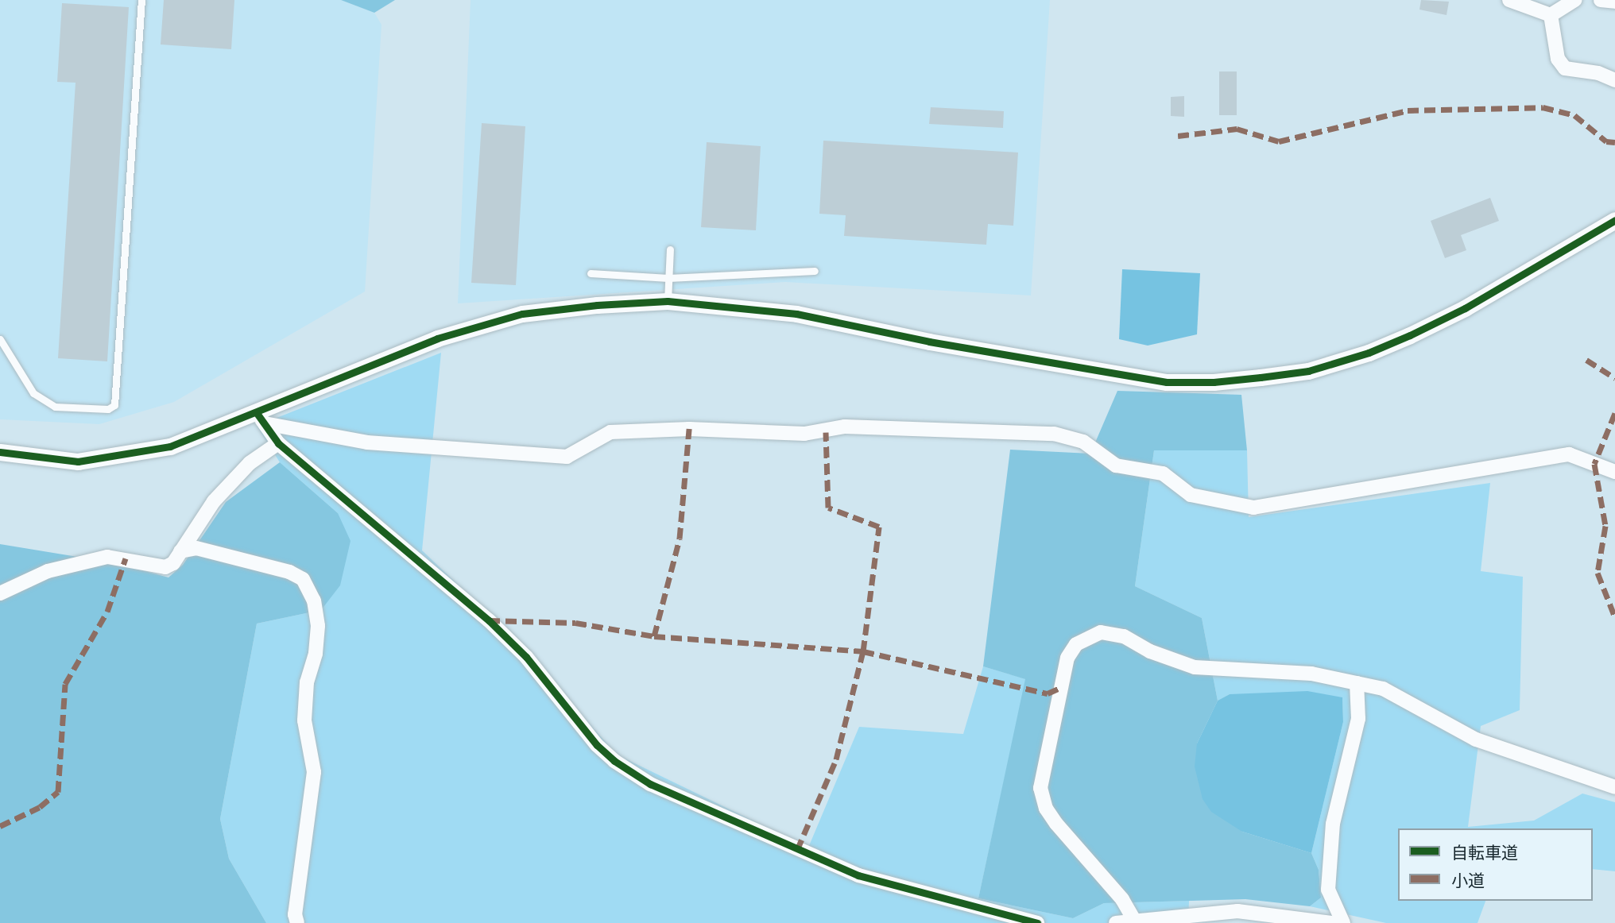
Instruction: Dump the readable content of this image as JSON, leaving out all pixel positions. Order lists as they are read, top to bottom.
{
  "legend": ["自転車道", "小道"]
}
